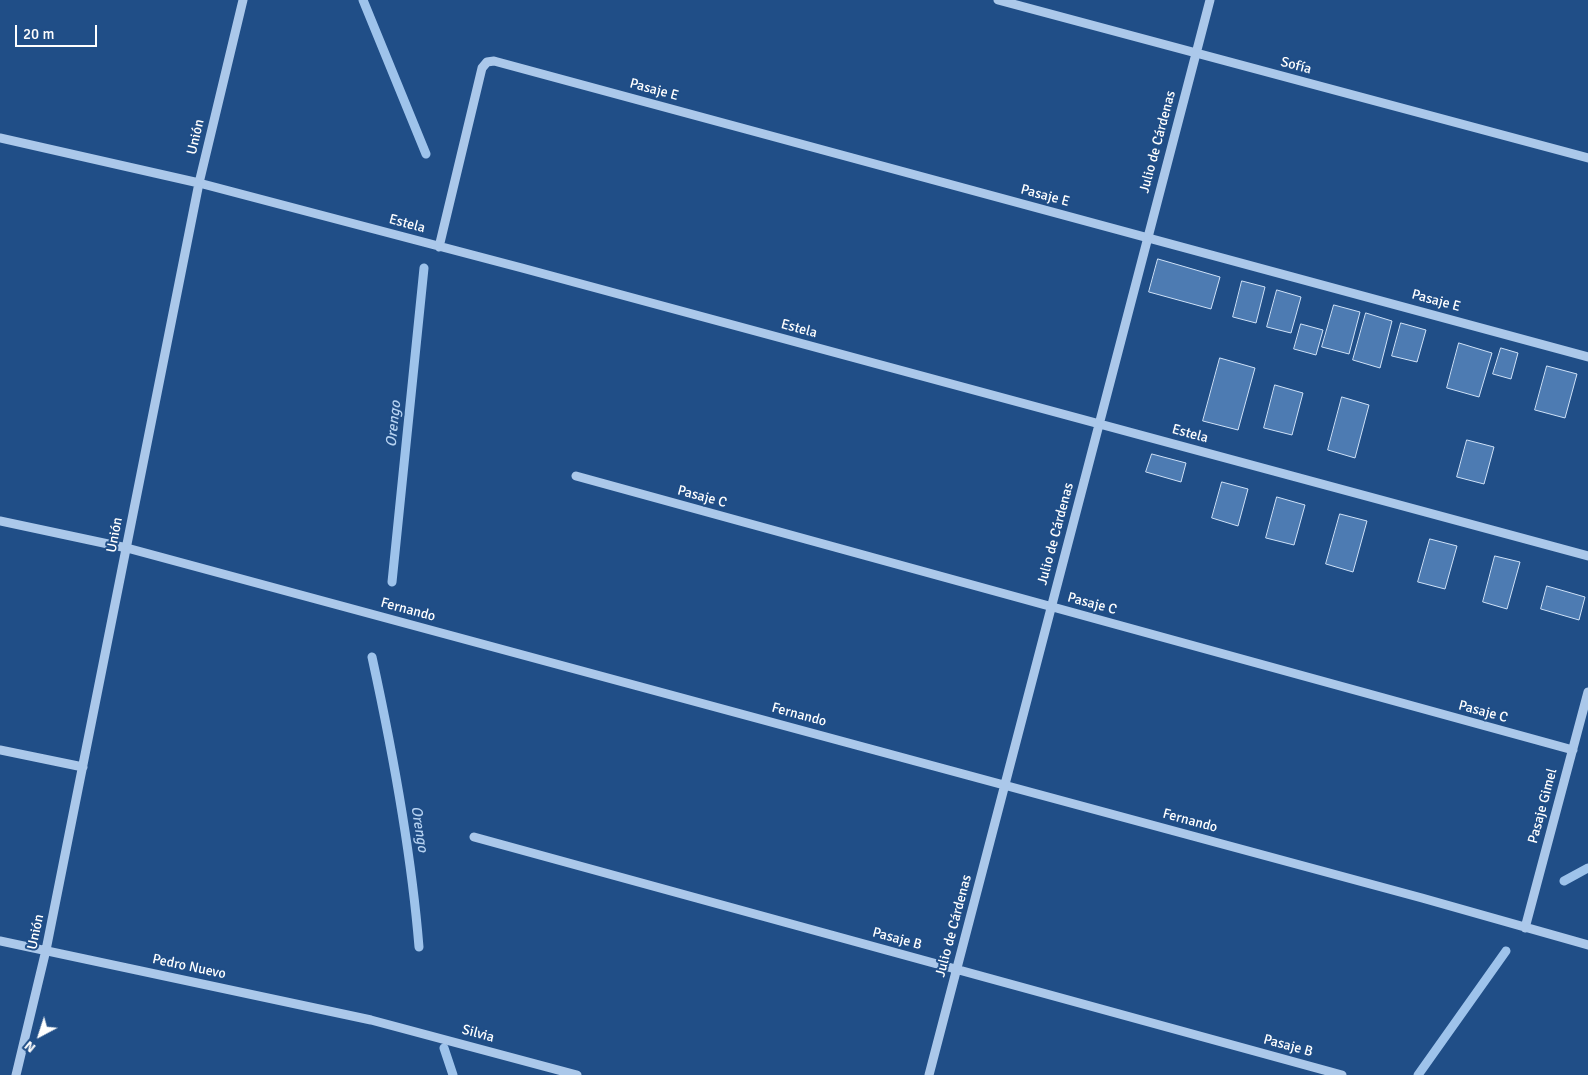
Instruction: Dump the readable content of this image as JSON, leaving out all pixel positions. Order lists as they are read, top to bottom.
{
  "streets": {
    "street": [
      "Sofía",
      "Pasaje E",
      "Unión",
      "Julio de Cárdenas",
      "Estela",
      "Pasaje C",
      "Fernando",
      "Pasaje Gimel",
      "Pasaje B",
      "Pedro Nuevo",
      "Silvia"
    ]
  },
  "crossings": [
    ["Sofía", "Julio de Cárdenas"],
    ["Pasaje E", "Julio de Cárdenas"],
    ["Pasaje E", "Estela"],
    ["Unión", "Estela"],
    ["Unión", "Fernando"],
    ["Unión", "Pedro Nuevo"],
    ["Julio de Cárdenas", "Estela"],
    ["Julio de Cárdenas", "Pasaje C"],
    ["Julio de Cárdenas", "Fernando"],
    ["Julio de Cárdenas", "Pasaje B"],
    ["Pasaje C", "Pasaje Gimel"],
    ["Fernando", "Pasaje Gimel"],
    ["Pedro Nuevo", "Silvia"]
  ],
  "water": ["Orengo"],
  "scale_bar": "20 m",
  "north": "bottom left"
}
